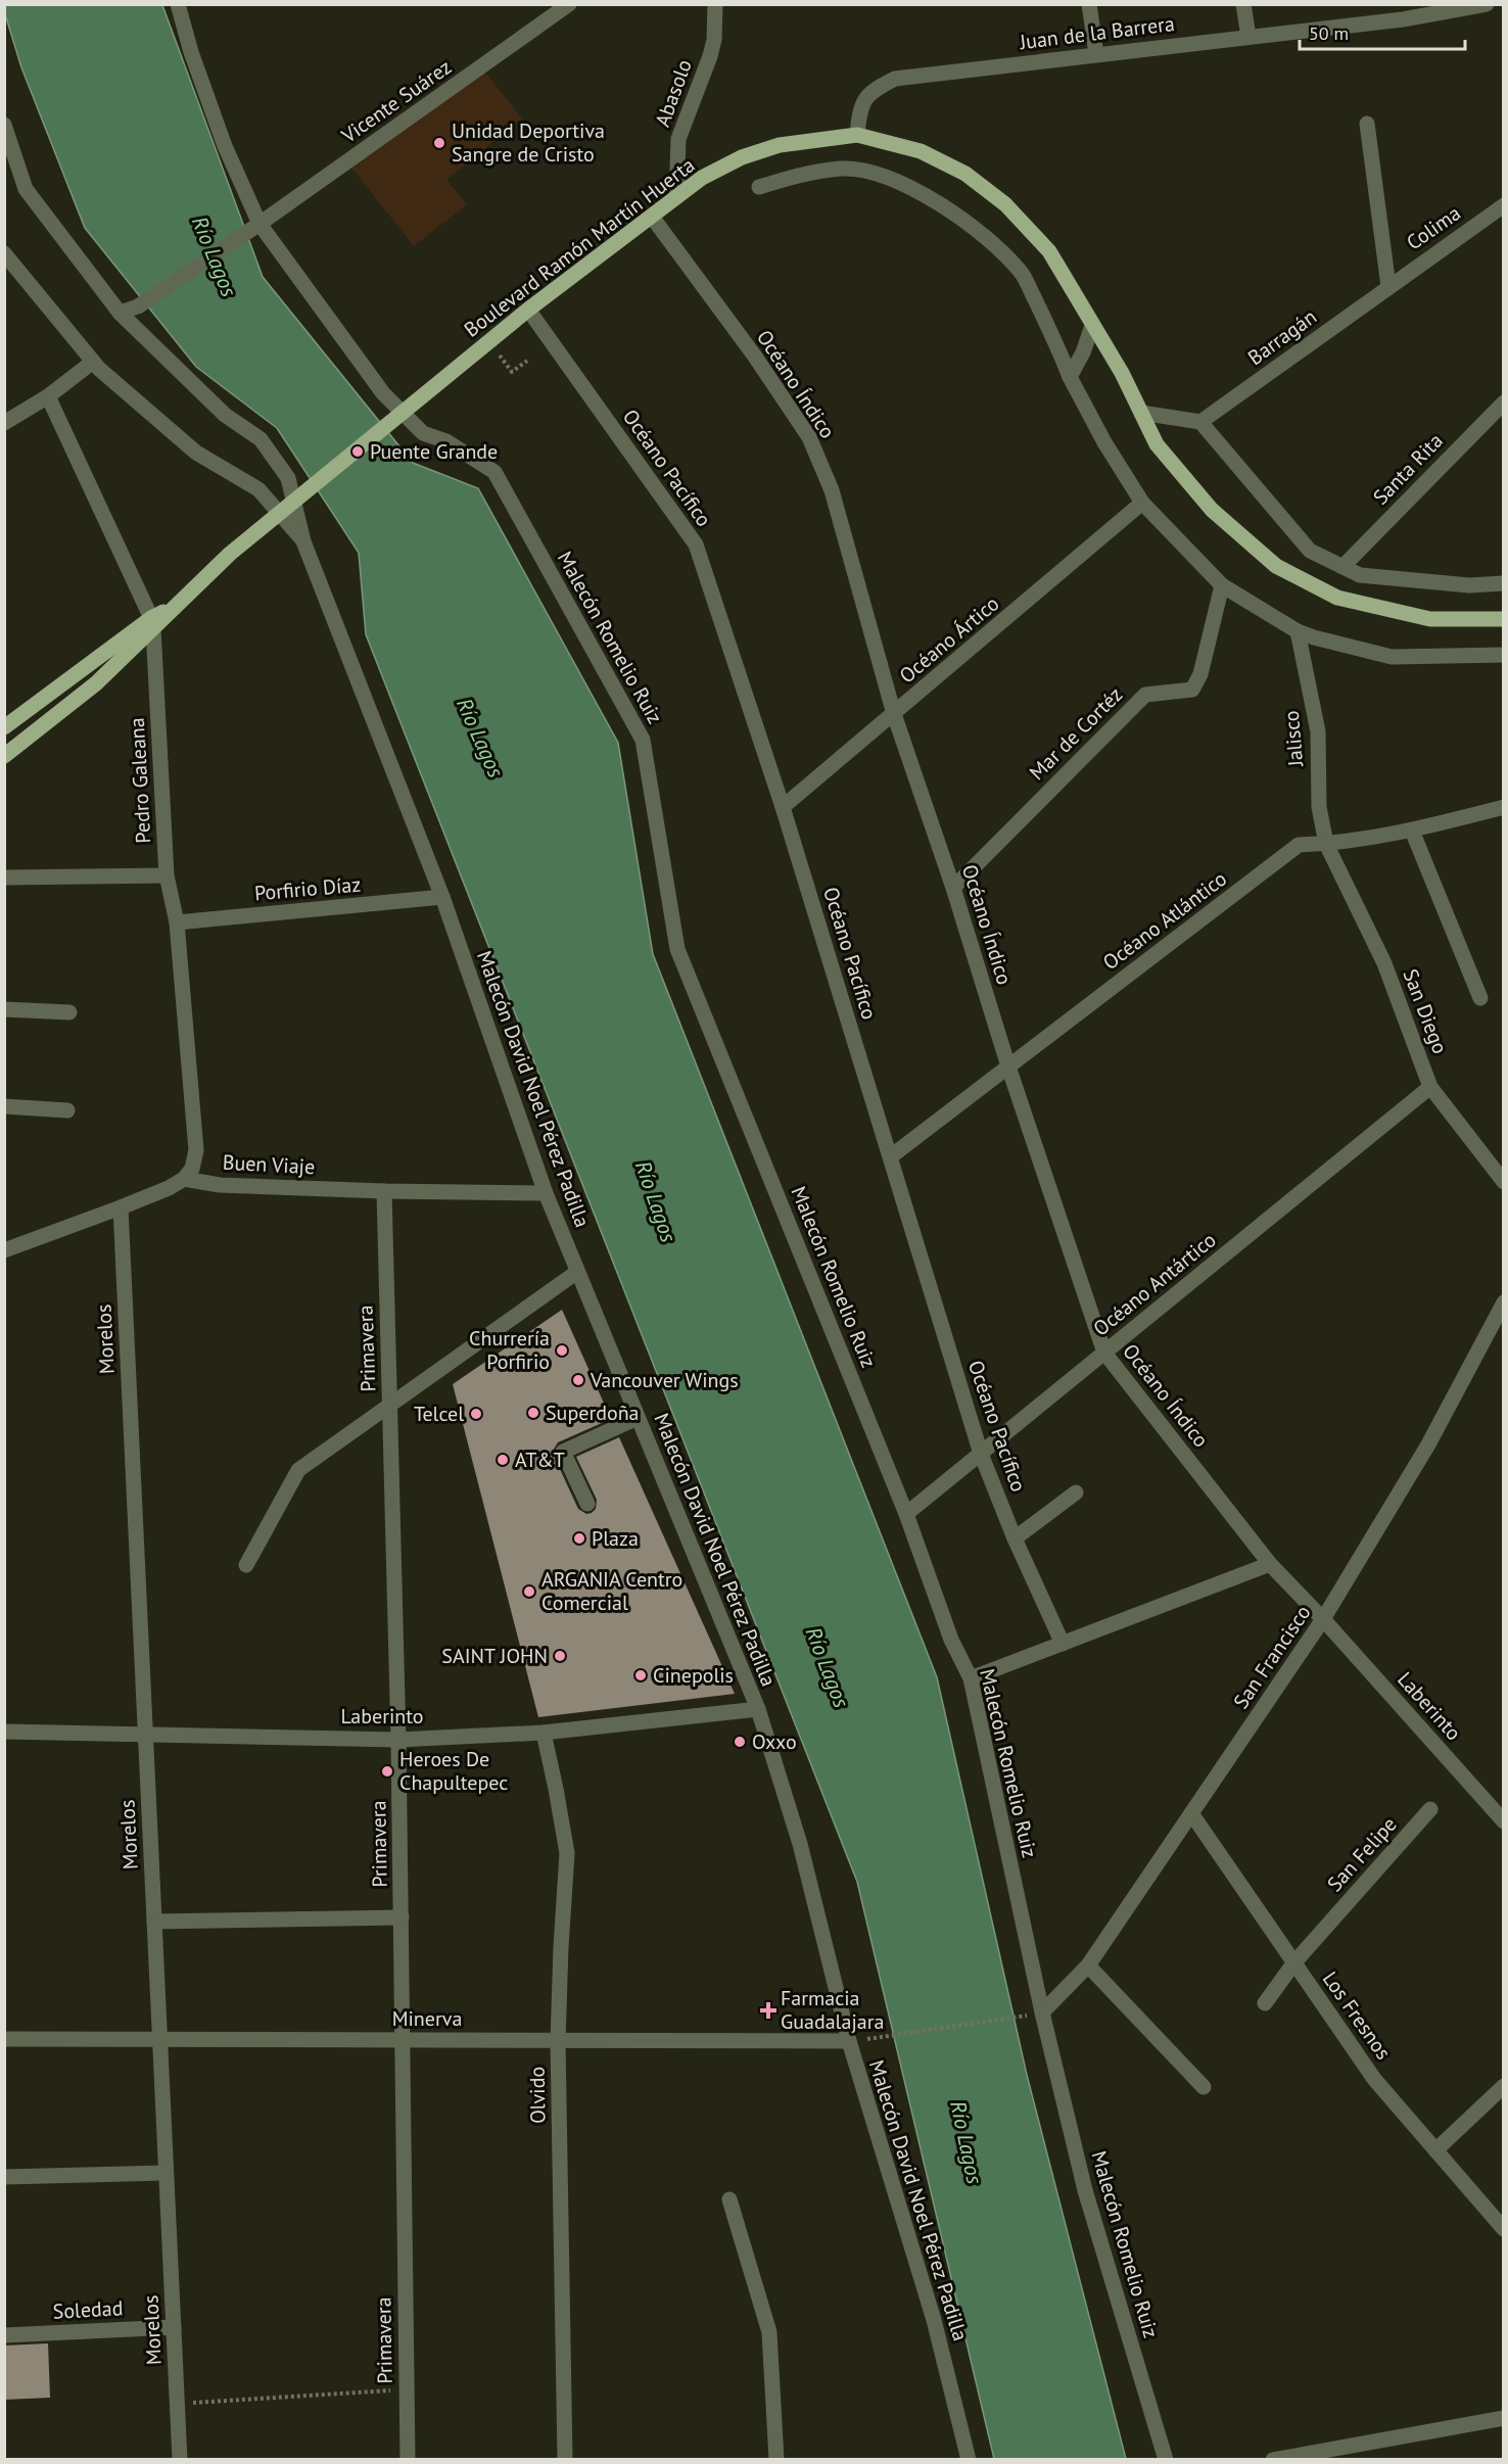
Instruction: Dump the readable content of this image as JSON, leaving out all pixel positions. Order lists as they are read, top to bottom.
{
  "streets": {
    "main road": ["Boulevard Ramón Martín Huerta"],
    "street": [
      "Juan de la Barrera",
      "Abasolo",
      "Vicente Suárez",
      "Colima",
      "Barragán",
      "Océano Índico",
      "Océano Pacífico",
      "Santa Rita",
      "Malecón Romelio Ruiz",
      "Océano Ártico",
      "Mar de Cortéz",
      "Jalisco",
      "Pedro Galeana",
      "Porfirio Díaz",
      "Océano Atlántico",
      "San Diego",
      "Malecón David Noel Pérez Padilla",
      "Buen Viaje",
      "Océano Antártico",
      "Morelos",
      "Primavera",
      "San Francisco",
      "Laberinto",
      "San Felipe",
      "Los Fresnos",
      "Minerva",
      "Olvido",
      "Soledad"
    ]
  },
  "crossings": [
    ["Juan de la Barrera", "Boulevard Ramón Martín Huerta"],
    ["Abasolo", "Boulevard Ramón Martín Huerta"],
    ["Vicente Suárez", "Malecón Romelio Ruiz"],
    ["Colima", "Barragán"],
    ["Boulevard Ramón Martín Huerta", "Océano Índico"],
    ["Boulevard Ramón Martín Huerta", "Océano Pacífico"],
    ["Boulevard Ramón Martín Huerta", "Pedro Galeana"],
    ["Océano Índico", "Océano Ártico"],
    ["Océano Índico", "Mar de Cortéz"],
    ["Océano Índico", "Océano Atlántico"],
    ["Océano Índico", "Océano Antártico"],
    ["Océano Índico", "San Francisco"],
    ["Océano Índico", "Laberinto"],
    ["Océano Pacífico", "Océano Ártico"],
    ["Océano Pacífico", "Océano Atlántico"],
    ["Océano Pacífico", "Océano Antártico"],
    ["Malecón Romelio Ruiz", "Océano Antártico"],
    ["Malecón Romelio Ruiz", "San Francisco"],
    ["Jalisco", "Océano Atlántico"],
    ["Jalisco", "San Diego"],
    ["Pedro Galeana", "Porfirio Díaz"],
    ["Pedro Galeana", "Buen Viaje"],
    ["Porfirio Díaz", "Malecón David Noel Pérez Padilla"],
    ["Océano Atlántico", "San Diego"],
    ["San Diego", "Océano Antártico"],
    ["Malecón David Noel Pérez Padilla", "Buen Viaje"],
    ["Malecón David Noel Pérez Padilla", "Laberinto"],
    ["Malecón David Noel Pérez Padilla", "Minerva"],
    ["Buen Viaje", "Primavera"],
    ["Morelos", "Laberinto"],
    ["Morelos", "Minerva"],
    ["Morelos", "Soledad"],
    ["Primavera", "Laberinto"],
    ["Primavera", "Minerva"],
    ["San Francisco", "Laberinto"],
    ["San Francisco", "Los Fresnos"],
    ["Laberinto", "Olvido"],
    ["San Felipe", "Los Fresnos"],
    ["Minerva", "Olvido"]
  ],
  "water": ["Río Lagos"],
  "places": {
    "other": [
      "Unidad Deportiva Sangre de Cristo",
      "Puente Grande",
      "Churrería Porfirio",
      "Vancouver Wings",
      "Superdoña",
      "Telcel",
      "AT&T",
      "Plaza",
      "ARGANIA Centro Comercial",
      "SAINT JOHN",
      "Cinepolis",
      "Oxxo",
      "Heroes De Chapultepec"
    ],
    "health": ["Farmacia Guadalajara"]
  },
  "scale_bar": "50 m"
}
